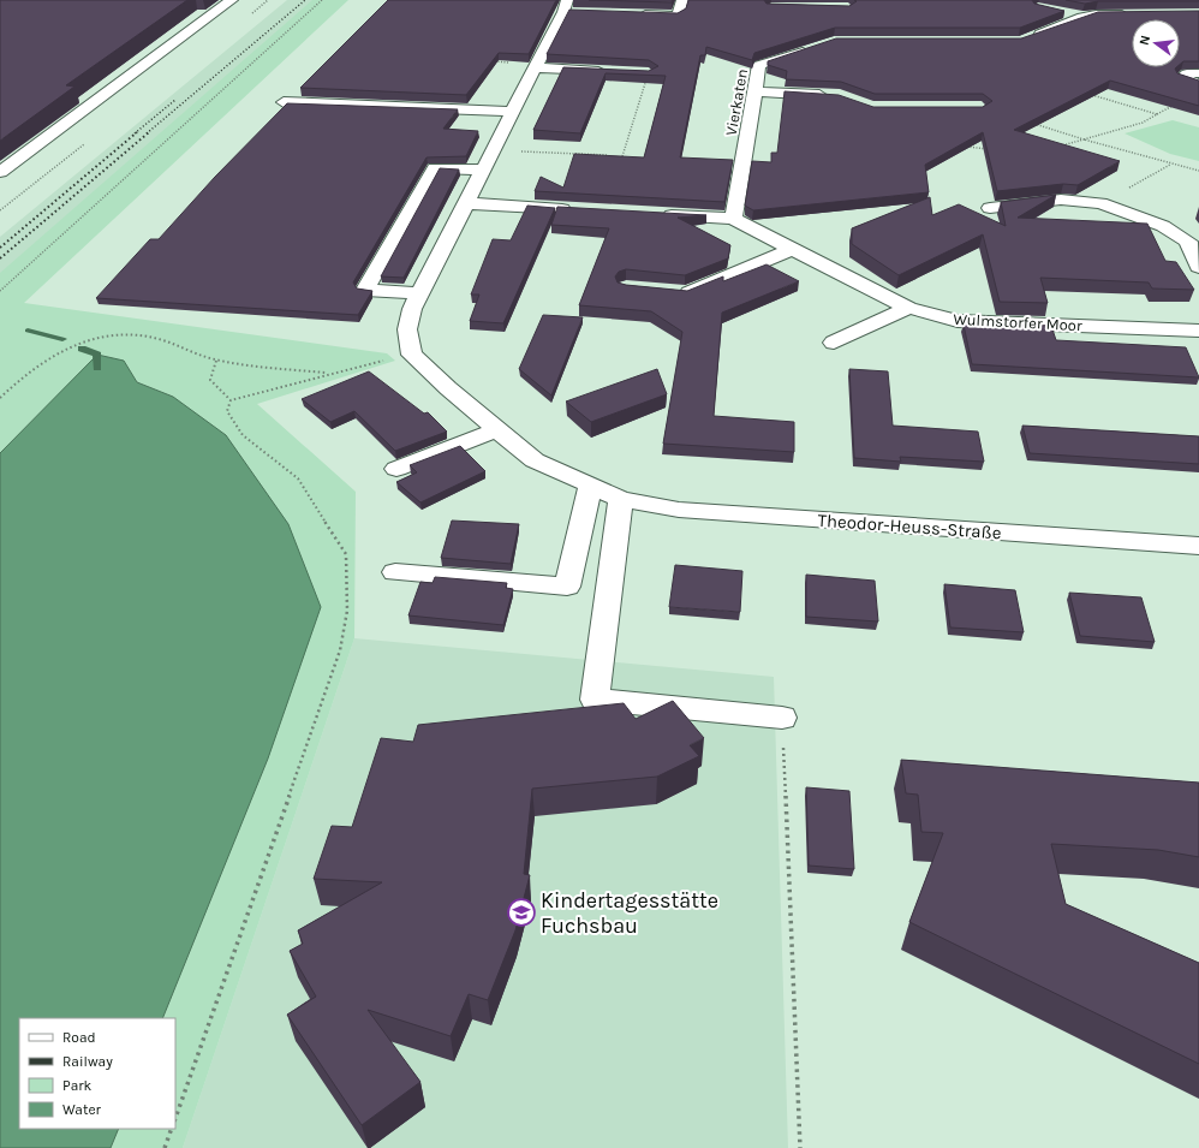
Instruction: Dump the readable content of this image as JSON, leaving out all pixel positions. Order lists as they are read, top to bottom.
{
  "streets": {
    "street": ["Vierkaten", "Wulmstorfer Moor", "Theodor-Heuss-Straße"]
  },
  "crossings": [
    ["Vierkaten", "Wulmstorfer Moor"]
  ],
  "places": {
    "school or university": ["Kindertagesstätte Fuchsbau"]
  },
  "legend": [
    "Road",
    "Railway",
    "Park",
    "Water"
  ],
  "north": "left"
}
